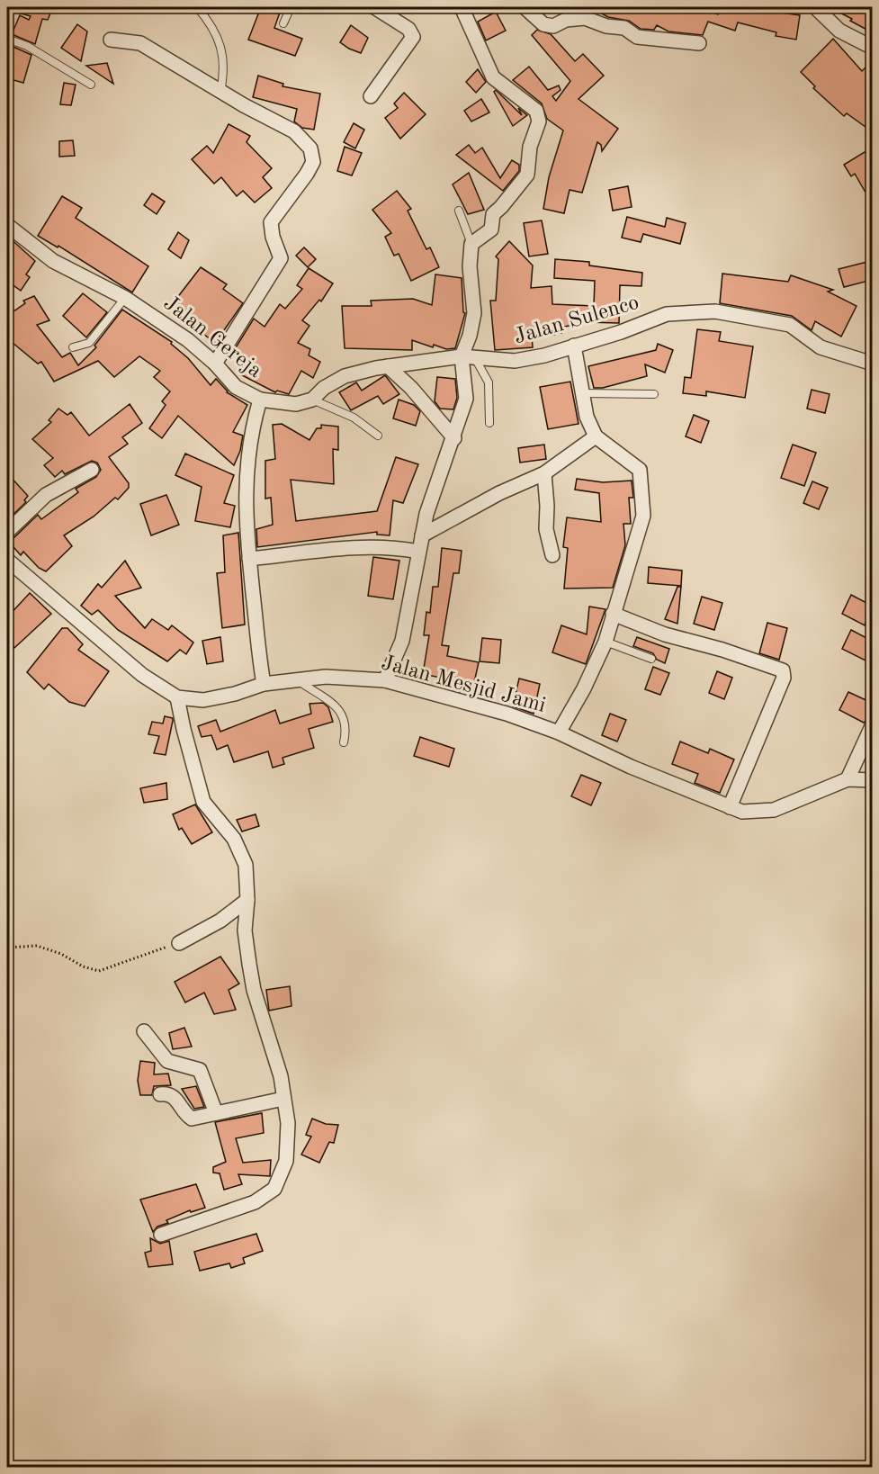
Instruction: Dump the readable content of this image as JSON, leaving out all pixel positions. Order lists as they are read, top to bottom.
{
  "streets": {
    "street": ["Jalan Sulenco", "Jalan Gereja", "Jalan Mesjid Jami"]
  },
  "crossings": [
    ["Jalan Gereja", "Jalan Mesjid Jami"]
  ]
}
